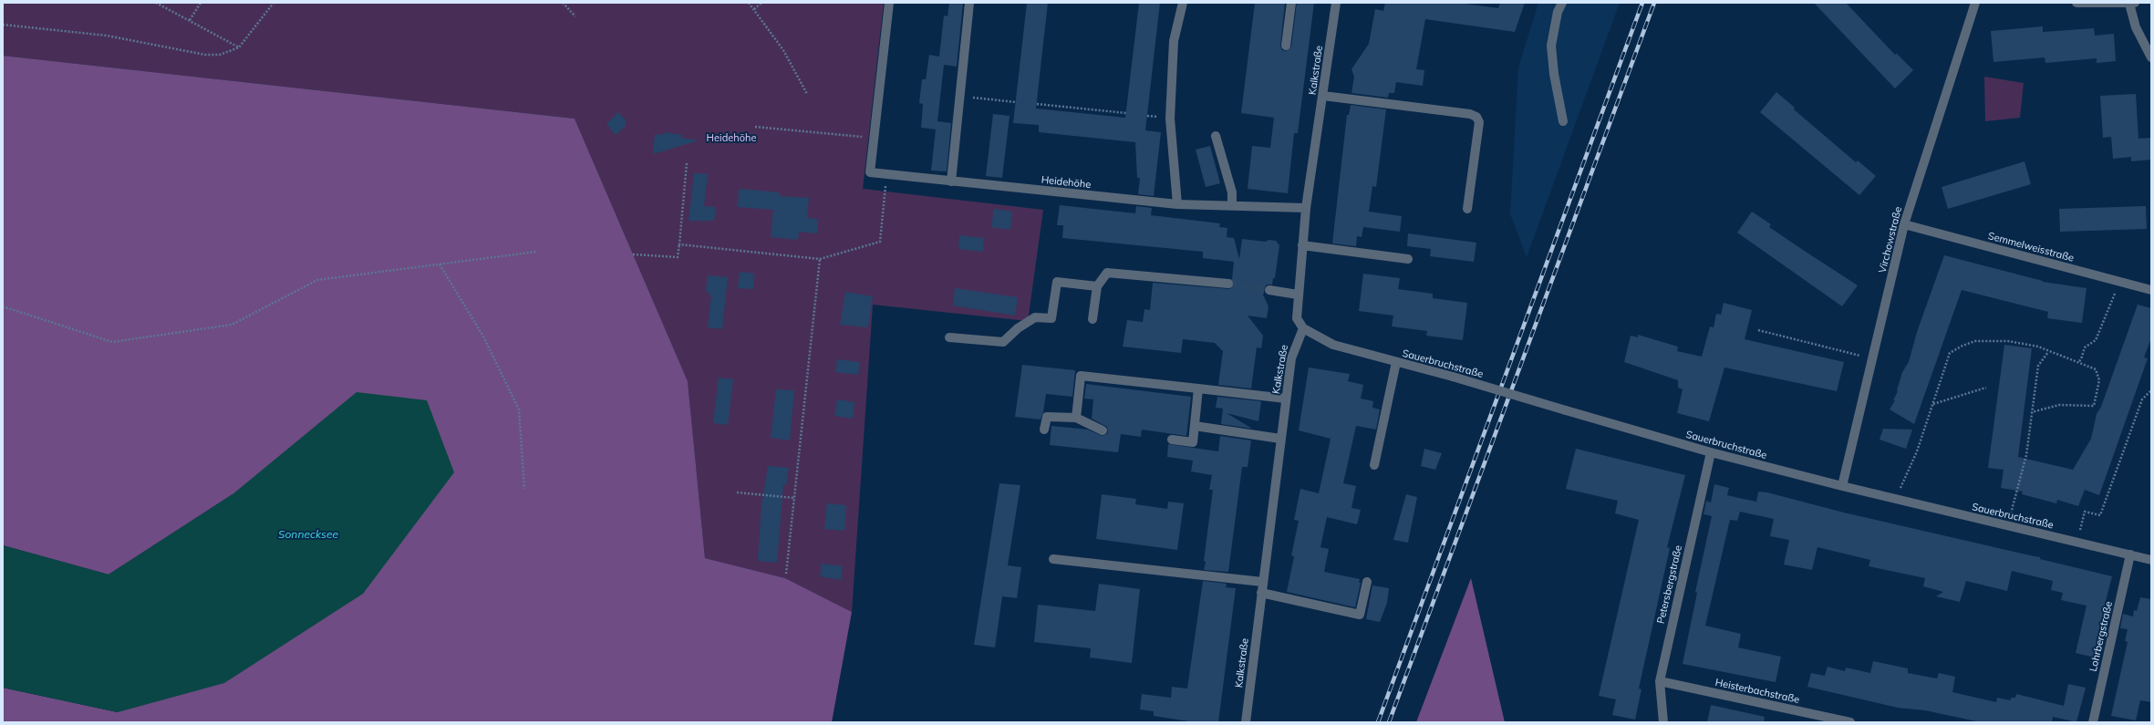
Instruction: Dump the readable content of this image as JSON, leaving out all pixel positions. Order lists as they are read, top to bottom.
{
  "streets": {
    "street": [
      "Kalkstraße",
      "Heidehöhe",
      "Virchowstraße",
      "Semmelweisstraße",
      "Sauerbruchstraße",
      "Petersbergstraße",
      "Lohrbergstraße",
      "Heisterbachstraße"
    ]
  },
  "crossings": [
    ["Kalkstraße", "Heidehöhe"],
    ["Kalkstraße", "Sauerbruchstraße"],
    ["Virchowstraße", "Semmelweisstraße"],
    ["Virchowstraße", "Sauerbruchstraße"],
    ["Sauerbruchstraße", "Petersbergstraße"],
    ["Sauerbruchstraße", "Lohrbergstraße"],
    ["Petersbergstraße", "Heisterbachstraße"]
  ],
  "water": ["Sonnecksee"],
  "parks": ["Heidehöhe"]
}
